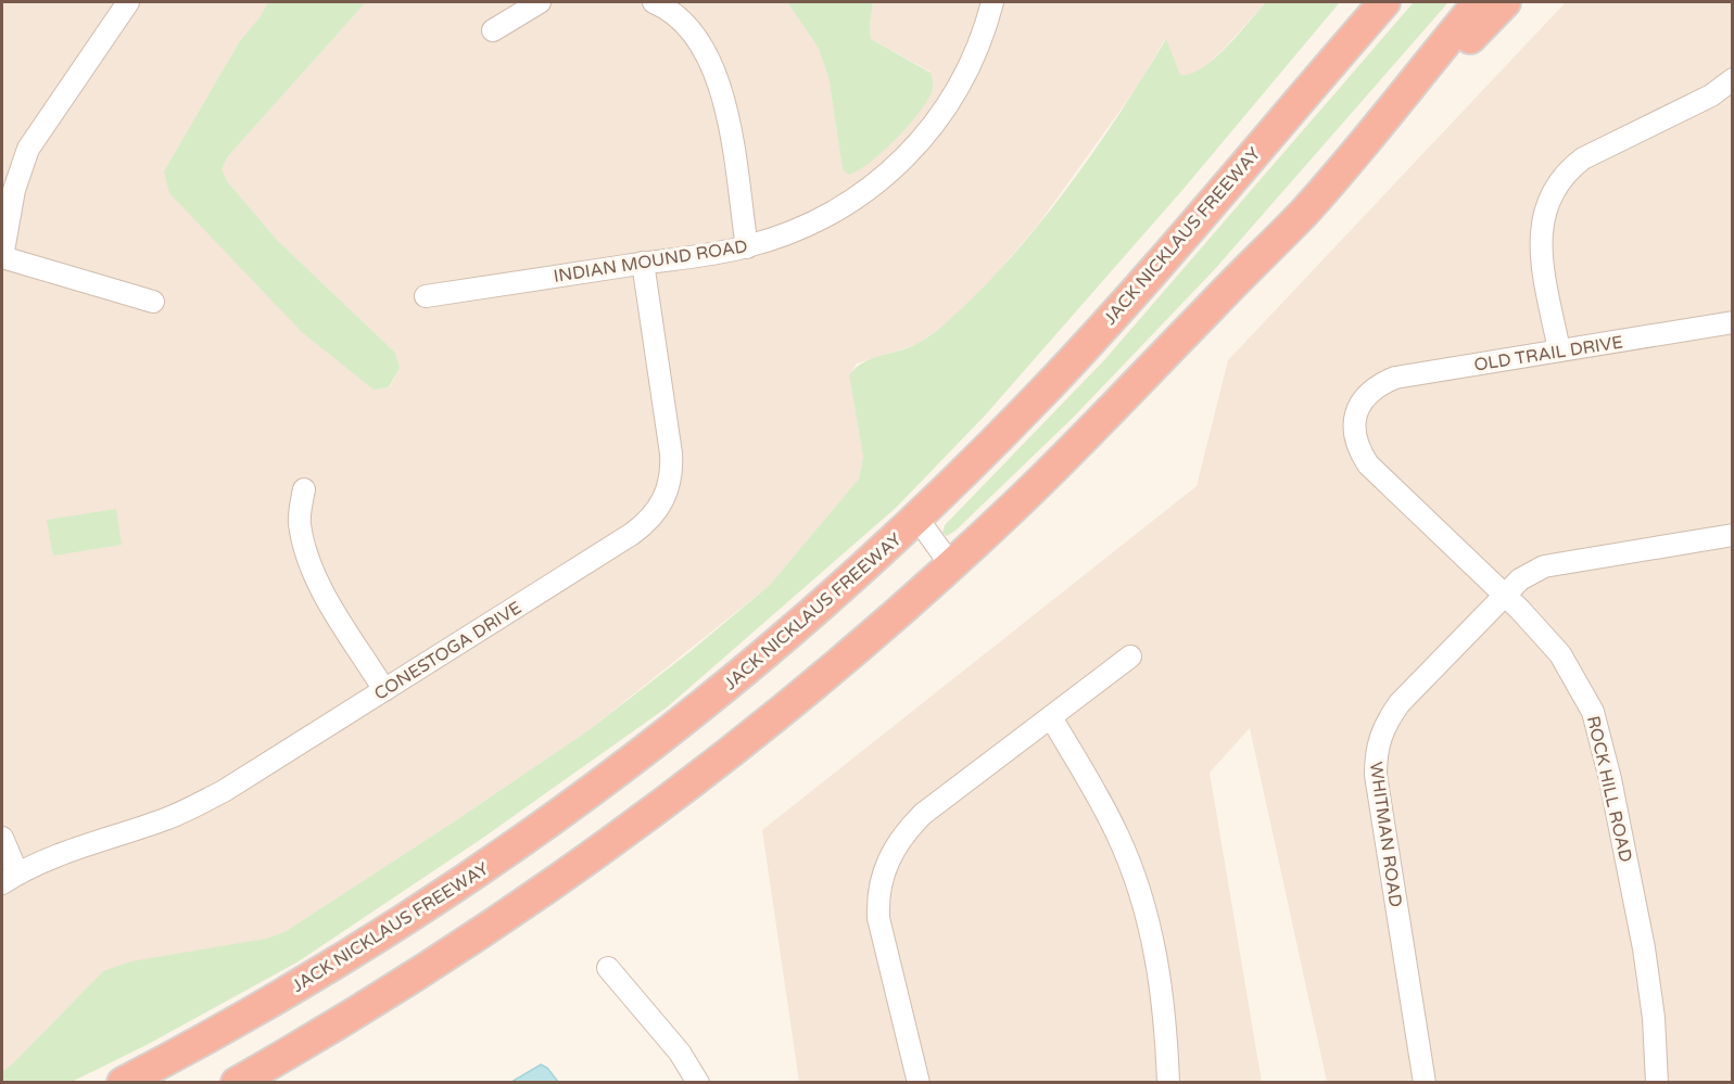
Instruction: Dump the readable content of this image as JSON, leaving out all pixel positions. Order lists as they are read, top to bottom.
{
  "streets": {
    "highway": ["JACK NICKLAUS FREEWAY"],
    "street": [
      "INDIAN MOUND ROAD",
      "OLD TRAIL DRIVE",
      "CONESTOGA DRIVE",
      "ROCK HILL ROAD",
      "WHITMAN ROAD"
    ]
  },
  "crossings": [
    ["INDIAN MOUND ROAD", "CONESTOGA DRIVE"],
    ["OLD TRAIL DRIVE", "ROCK HILL ROAD"],
    ["ROCK HILL ROAD", "WHITMAN ROAD"]
  ]
}
